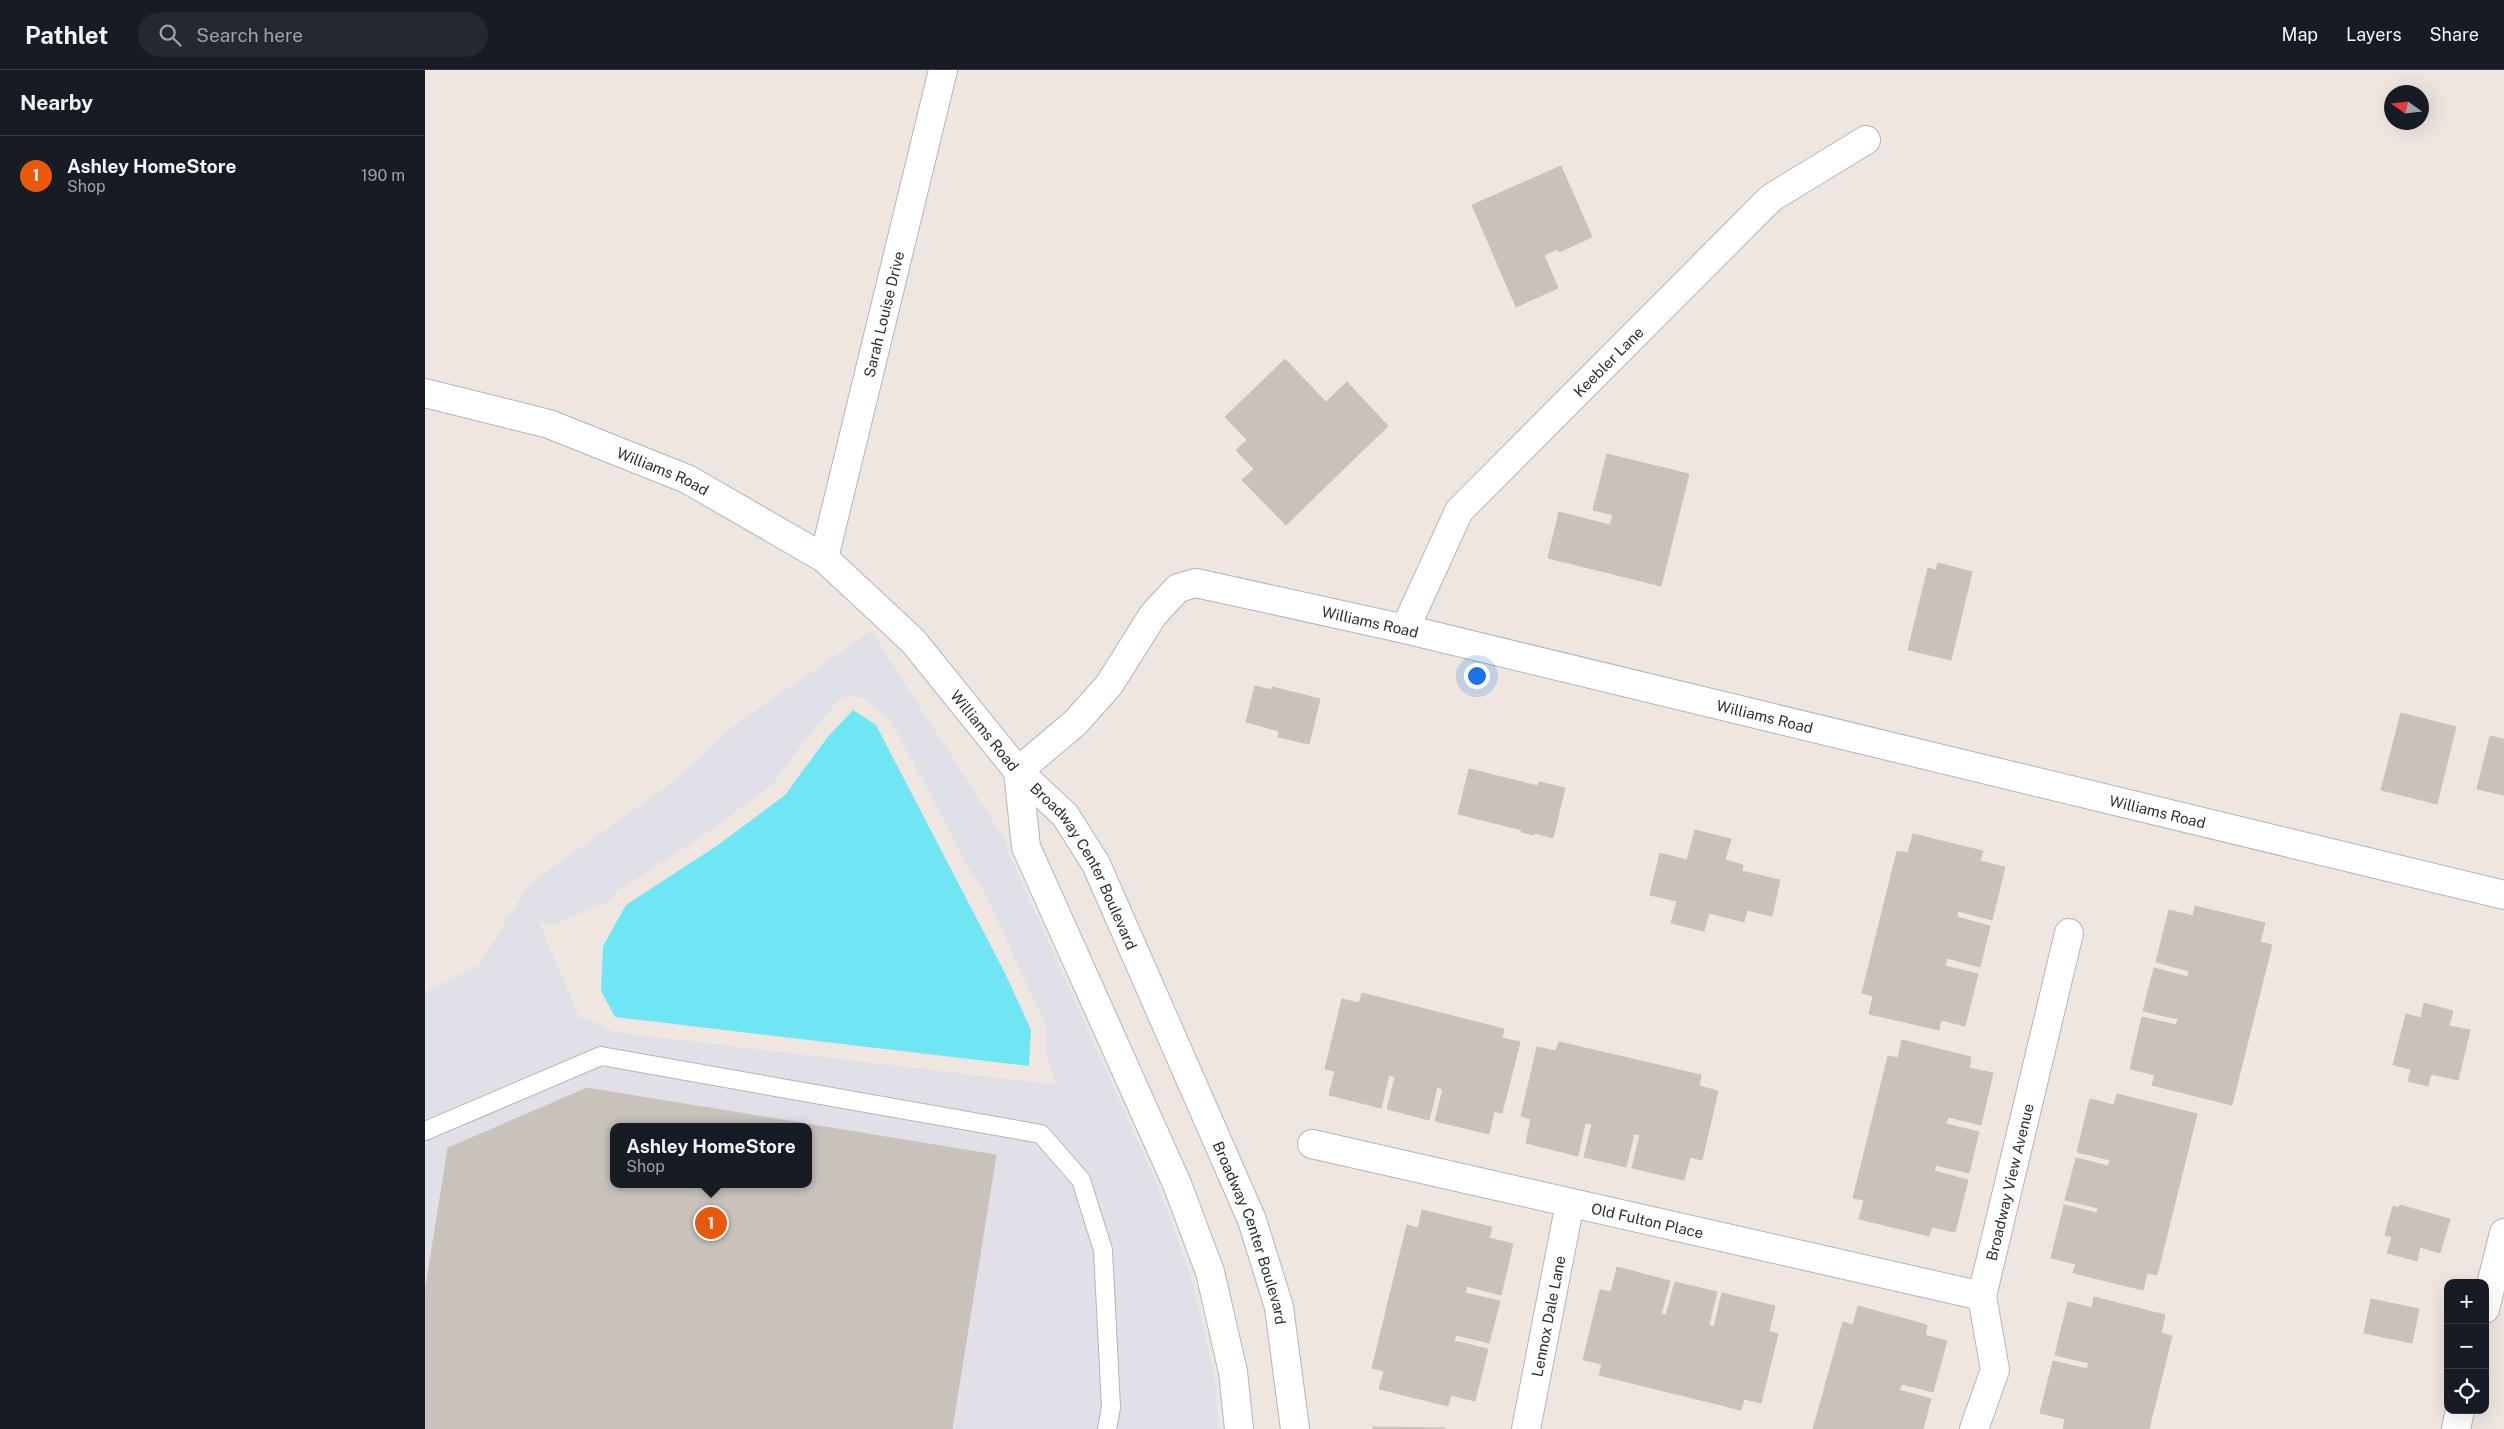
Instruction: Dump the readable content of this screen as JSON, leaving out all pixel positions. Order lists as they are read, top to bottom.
{
  "streets": {
    "street": [
      "Sarah Louise Drive",
      "Keebler Lane",
      "Williams Road",
      "Broadway Center Boulevard",
      "Broadway View Avenue",
      "Old Fulton Place",
      "Lennox Dale Lane"
    ]
  },
  "crossings": [
    ["Sarah Louise Drive", "Williams Road"],
    ["Keebler Lane", "Williams Road"],
    ["Williams Road", "Broadway Center Boulevard"],
    ["Broadway View Avenue", "Old Fulton Place"],
    ["Old Fulton Place", "Lennox Dale Lane"]
  ],
  "north": "left",
  "page": {
    "header": "Pathlet",
    "search": "Search here",
    "nav": ["Map", "Layers", "Share"],
    "heading": "Nearby",
    "list": [
      {
        "mark": "1",
        "name": "Ashley HomeStore",
        "note": "Shop",
        "value": "190 m"
      }
    ],
    "popup": ["Ashley HomeStore", "Shop"],
    "pins": "1",
    "map_buttons": ["+", "−"]
  }
}
